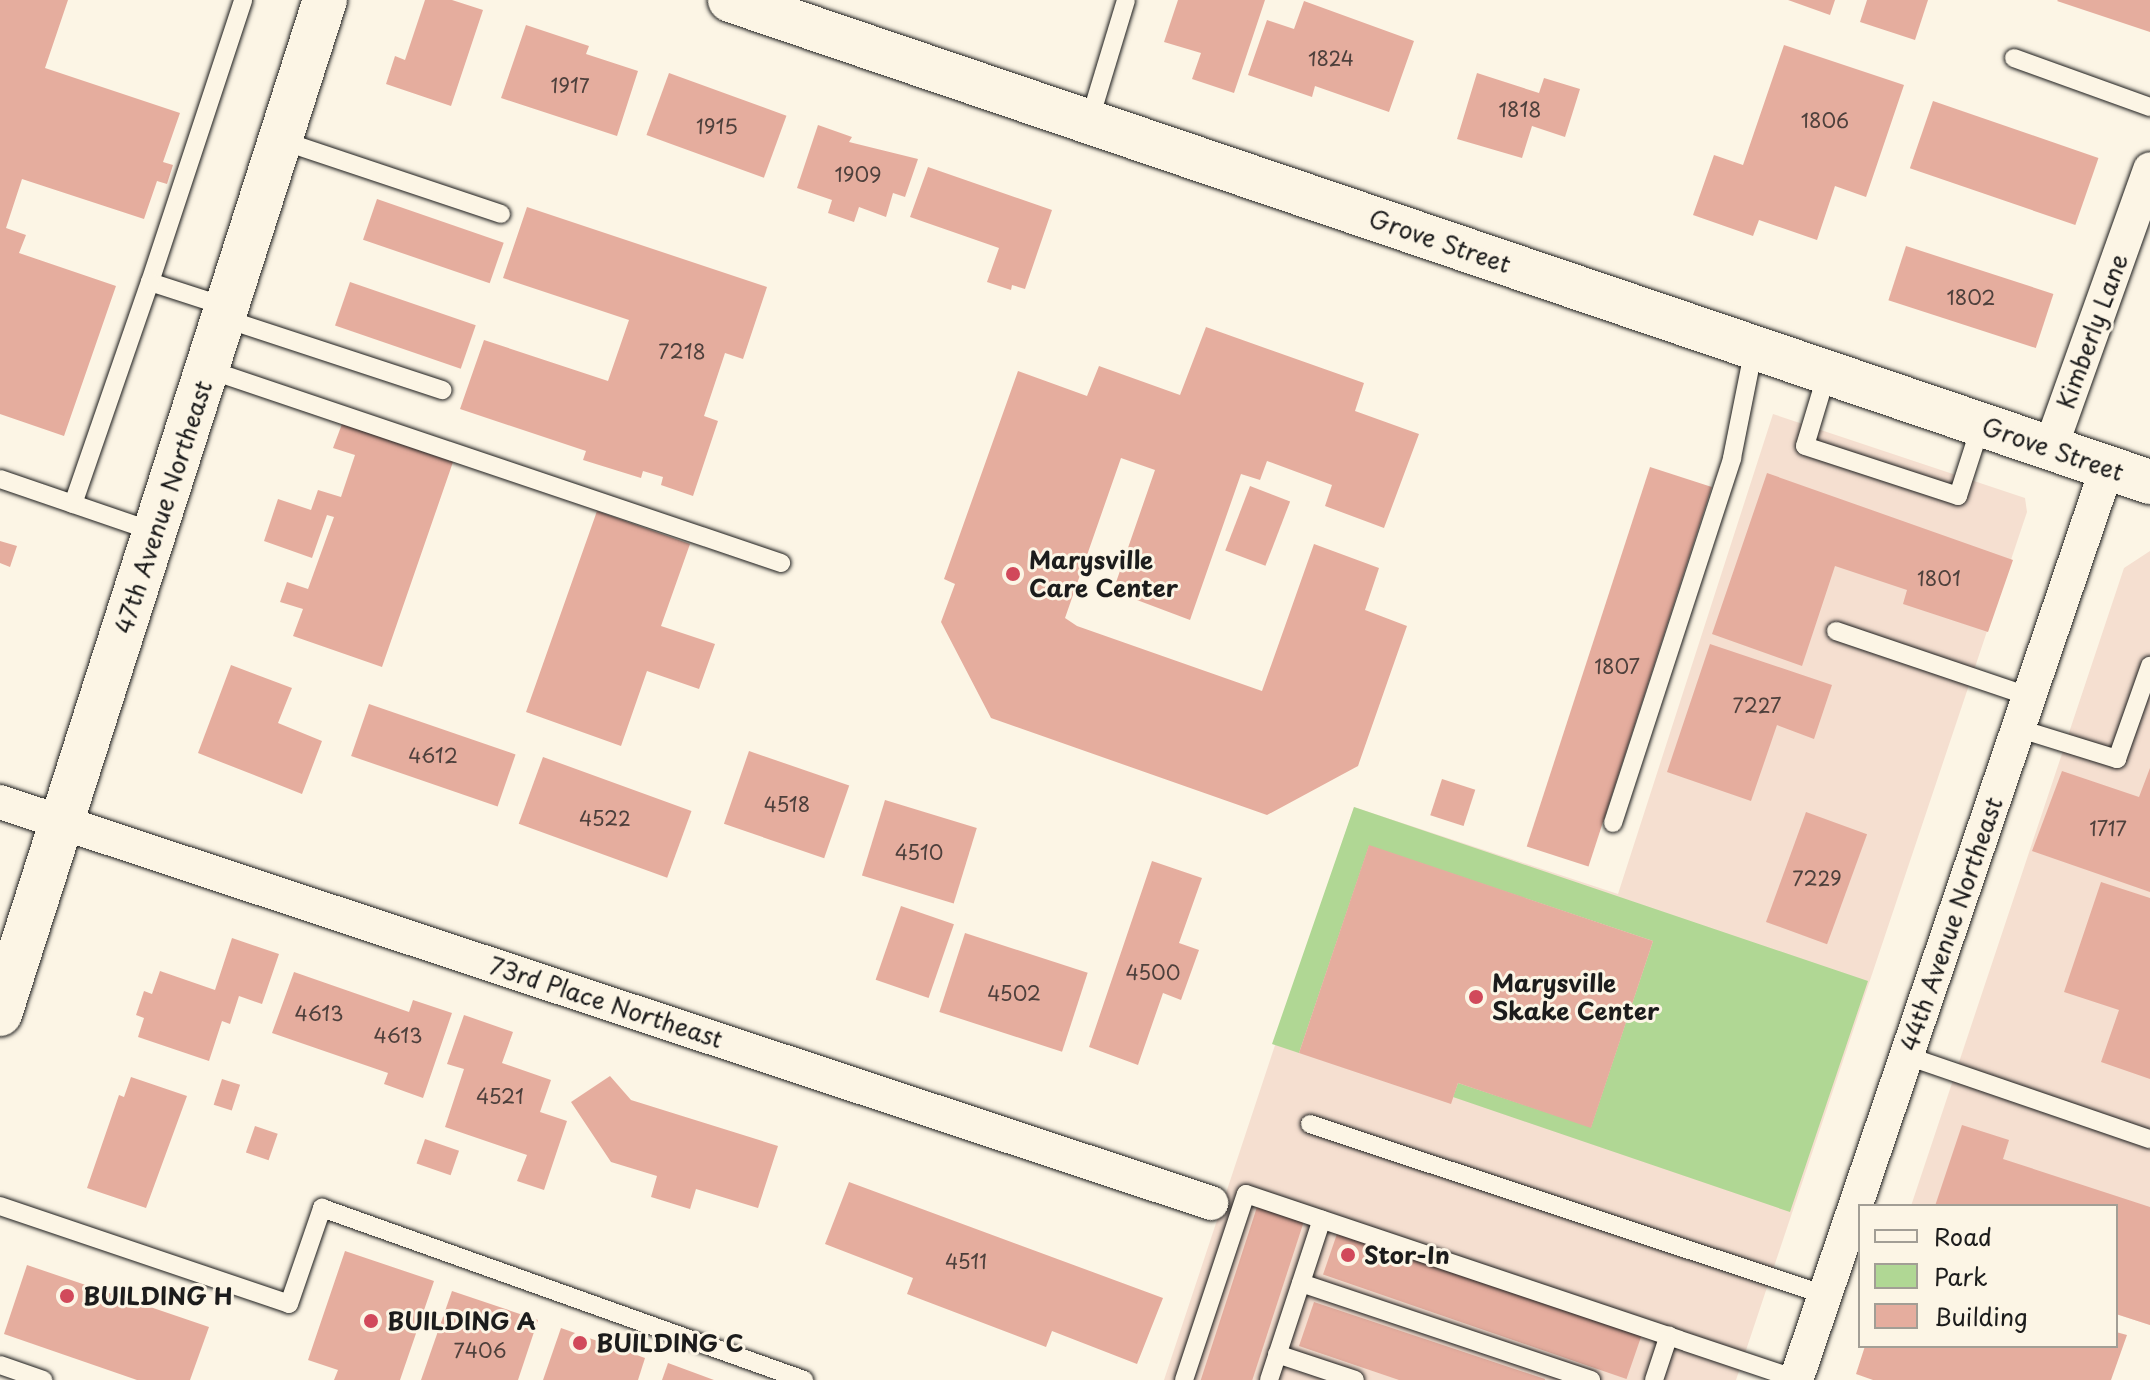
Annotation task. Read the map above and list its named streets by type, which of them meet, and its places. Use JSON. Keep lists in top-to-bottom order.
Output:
{
  "streets": {
    "street": [
      "Grove Street",
      "Kimberly Lane",
      "47th Avenue Northeast",
      "44th Avenue Northeast",
      "73rd Place Northeast"
    ]
  },
  "crossings": [
    ["Grove Street", "Kimberly Lane"],
    ["Grove Street", "44th Avenue Northeast"],
    ["47th Avenue Northeast", "73rd Place Northeast"]
  ],
  "places": [
    "Marysville Care Center",
    "Marysville Skake Center",
    "Stor-In",
    "BUILDING H",
    "BUILDING A",
    "BUILDING C"
  ],
  "house_numbers": [
    "1824",
    "1917",
    "1818",
    "1806",
    "1915",
    "1909",
    "1802",
    "7218",
    "1801",
    "1807",
    "7227",
    "4612",
    "4518",
    "4522",
    "1717",
    "4510",
    "7229",
    "4500",
    "4502",
    "4613",
    "4613",
    "4521",
    "4511",
    "7406"
  ],
  "legend": ["Road", "Park", "Building"]
}
